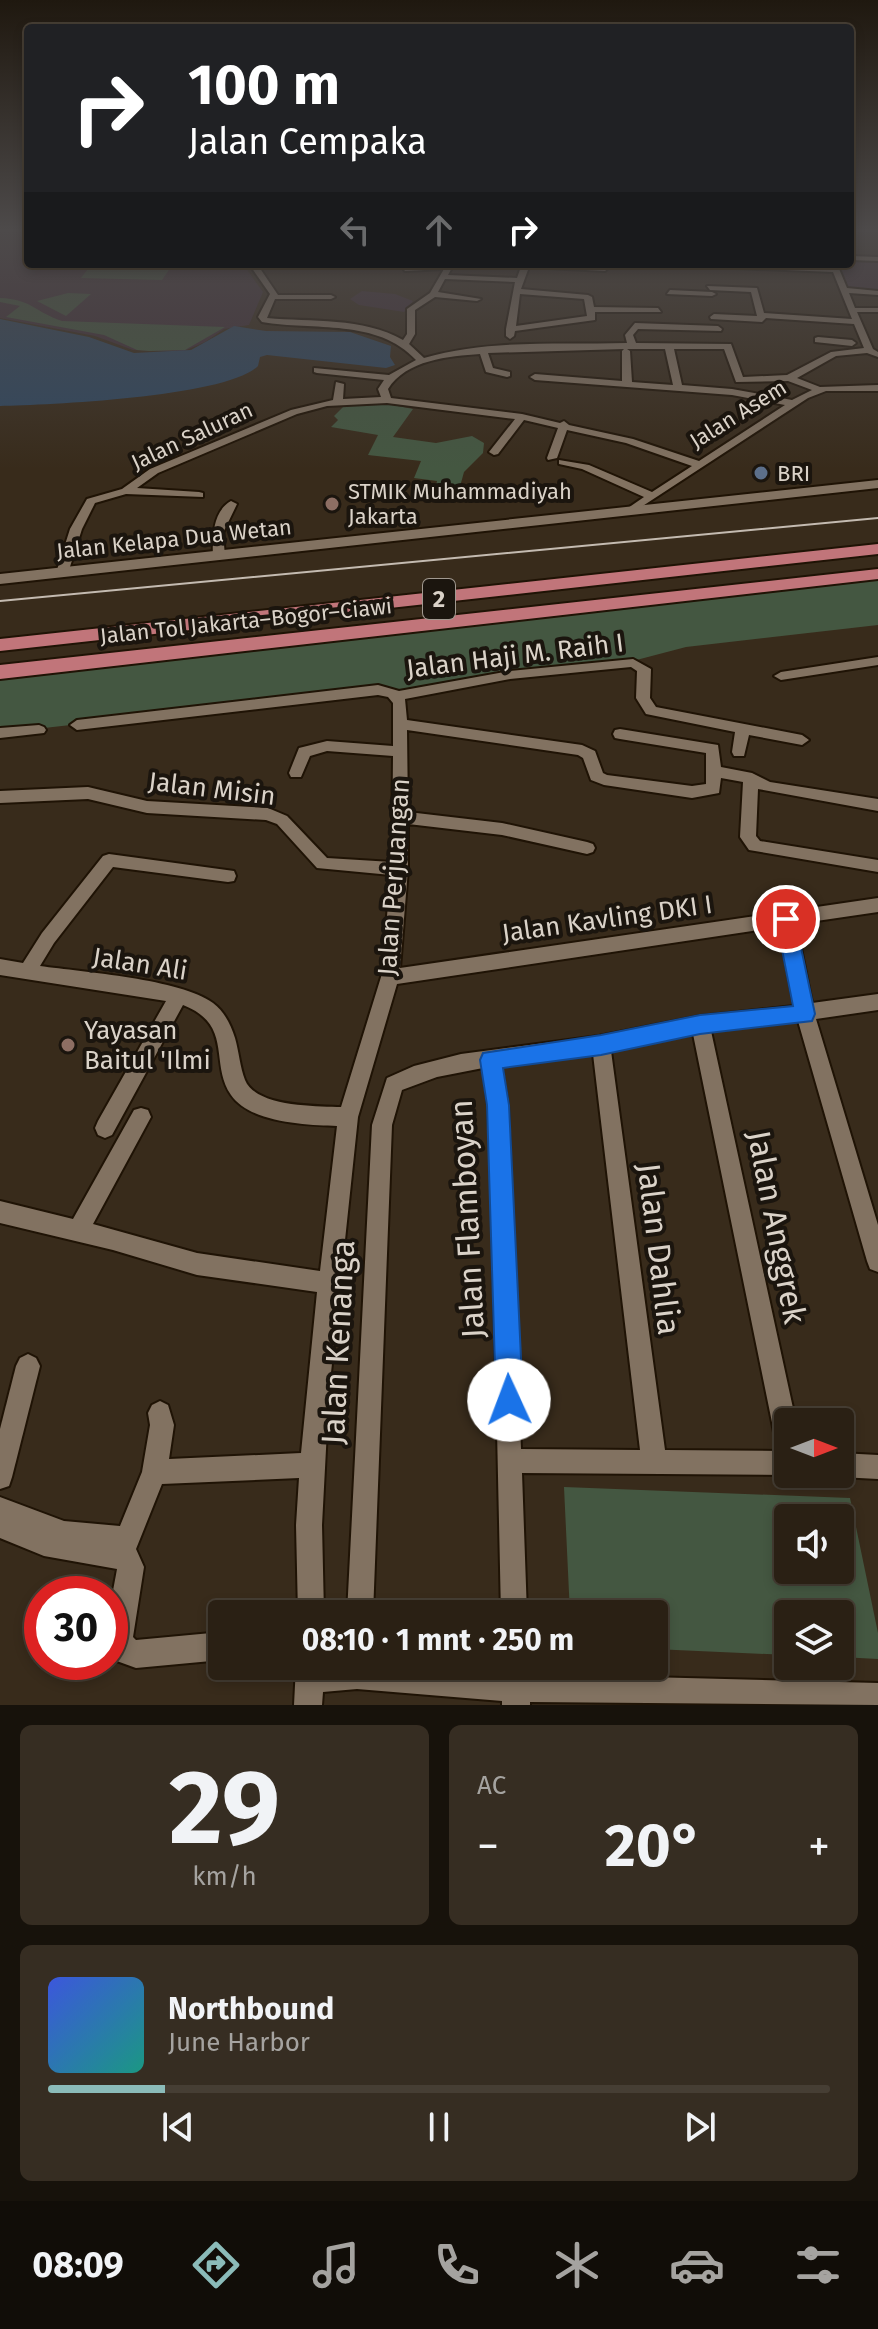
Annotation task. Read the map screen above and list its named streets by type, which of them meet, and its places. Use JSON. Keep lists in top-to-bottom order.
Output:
{
  "streets": {
    "highway": ["2", "Jalan Tol Jakarta–Bogor–Ciawi"],
    "street": [
      "Jalan Asem",
      "Jalan Saluran",
      "Jalan Kelapa Dua Wetan",
      "Jalan Haji M. Raih I",
      "Jalan Misin",
      "Jalan Perjuangan",
      "Jalan Kavling DKI I",
      "Jalan Ali",
      "Jalan Flamboyan",
      "Jalan Anggrek",
      "Jalan Dahlia",
      "Jalan Kenanga"
    ]
  },
  "crossings": [
    ["Jalan Asem", "Jalan Saluran"],
    ["Jalan Asem", "Jalan Kelapa Dua Wetan"],
    ["Jalan Saluran", "Jalan Kelapa Dua Wetan"],
    ["Jalan Haji M. Raih I", "Jalan Perjuangan"],
    ["Jalan Misin", "Jalan Perjuangan"],
    ["Jalan Perjuangan", "Jalan Kavling DKI I"],
    ["Jalan Perjuangan", "Jalan Ali"],
    ["Jalan Flamboyan", "Jalan Kenanga"]
  ],
  "places": ["BRI", "STMIK Muhammadiyah Jakarta", "Yayasan Baitul 'Ilmi"],
  "north": "right",
  "page": {
    "turn": ["100 m", "Jalan Cempaka"],
    "limit": "30",
    "trip": "08:10 · 1 mnt · 250 m",
    "tile": [
      ["29", "km/h"],
      "AC"
    ],
    "heat": ["−", "20°", "+"],
    "song": ["Northbound", "June Harbor"],
    "tabs": "08:09"
  }
}
